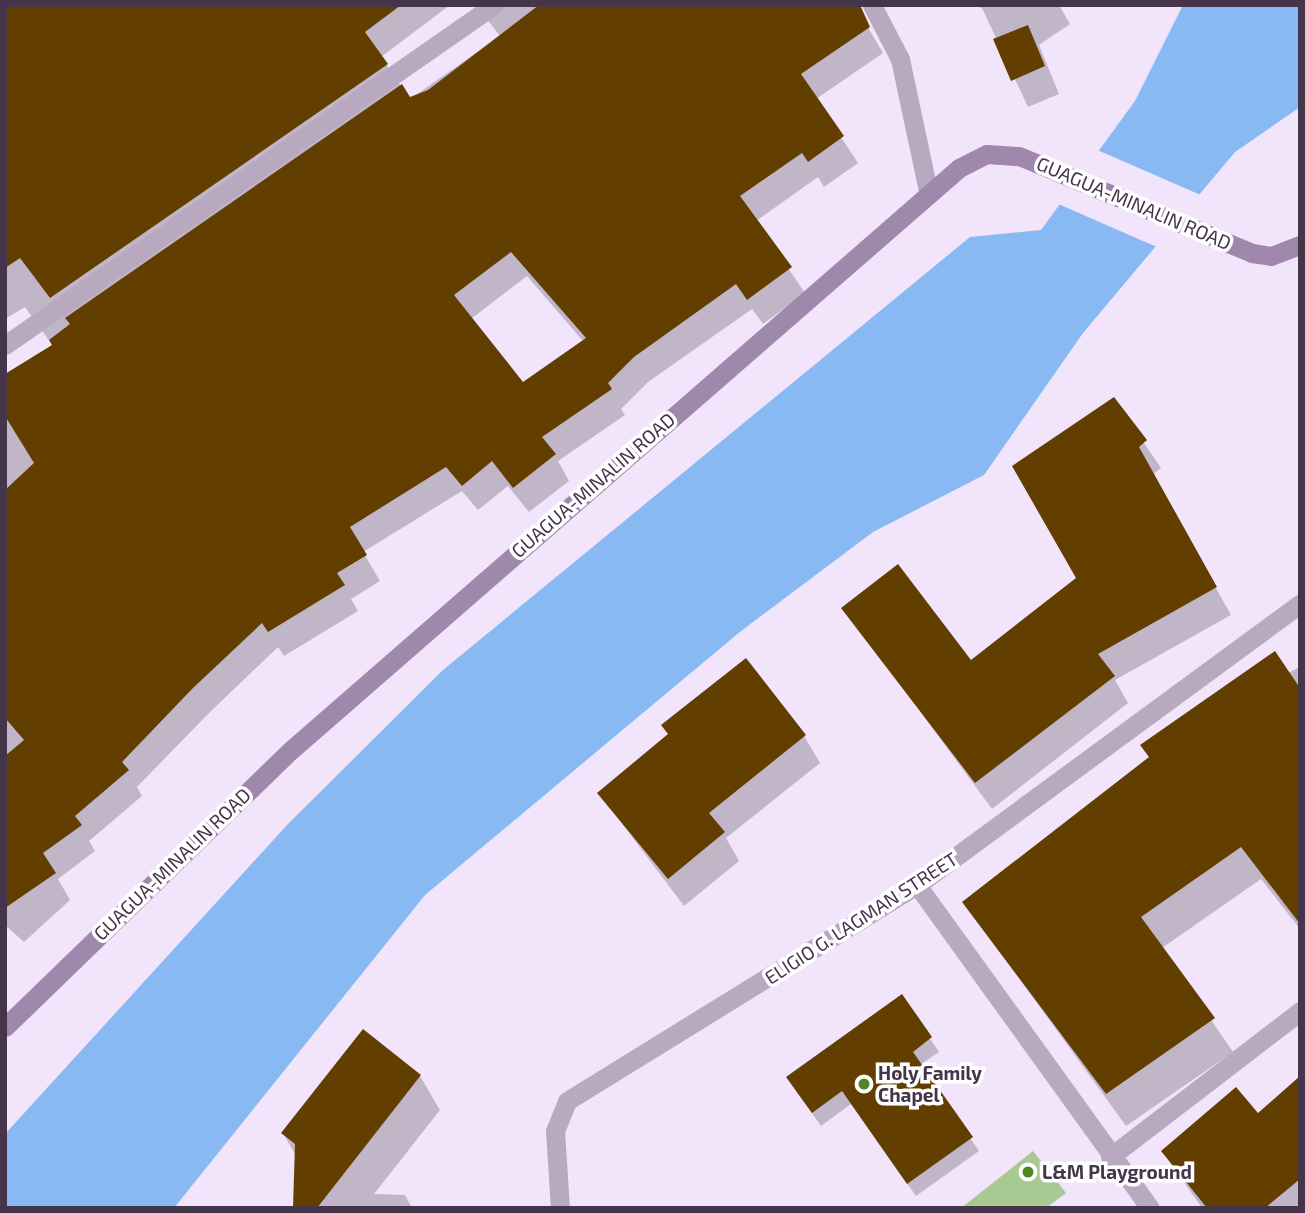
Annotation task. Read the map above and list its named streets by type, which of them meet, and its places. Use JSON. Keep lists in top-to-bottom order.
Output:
{
  "streets": {
    "main road": ["GUAGUA-MINALIN ROAD"],
    "street": ["ELIGIO G. LAGMAN STREET"]
  },
  "places": ["Holy Family Chapel", "L&M Playground"]
}
